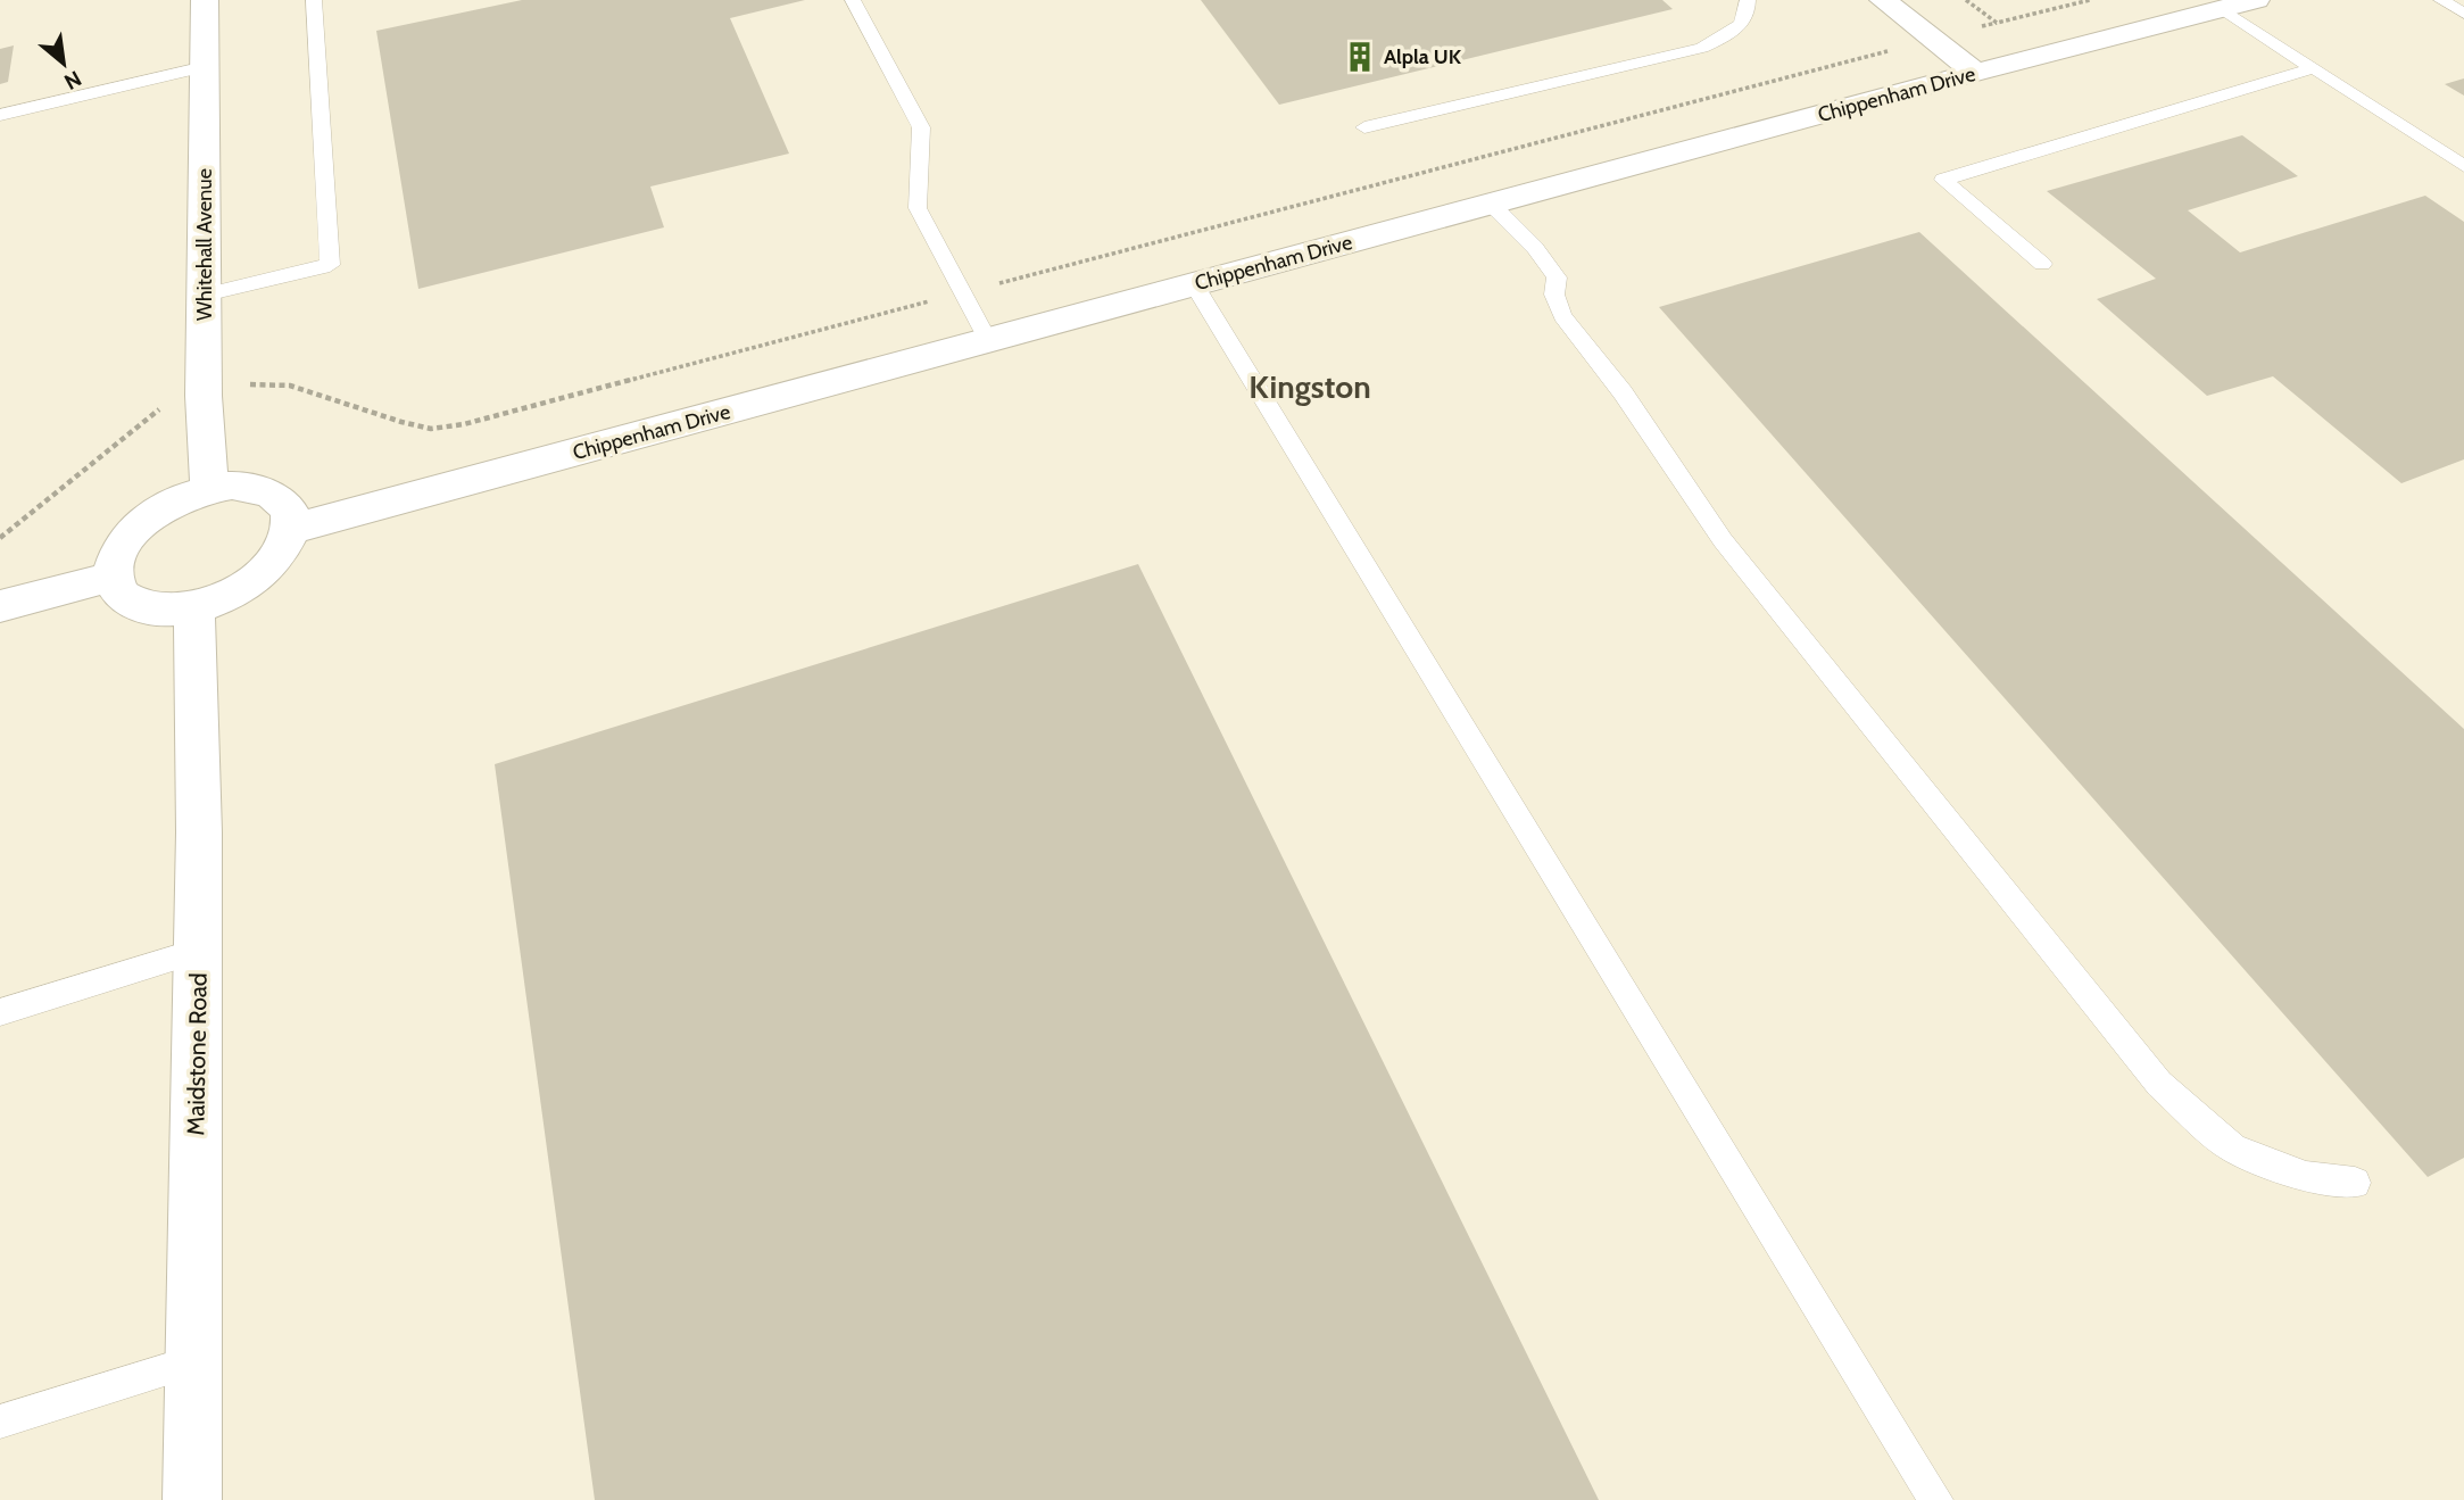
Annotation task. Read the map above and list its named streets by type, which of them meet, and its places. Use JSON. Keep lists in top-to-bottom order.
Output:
{
  "streets": {
    "street": ["Chippenham Drive", "Whitehall Avenue", "Maidstone Road"]
  },
  "crossings": [
    ["Chippenham Drive", "Whitehall Avenue"],
    ["Chippenham Drive", "Maidstone Road"],
    ["Whitehall Avenue", "Maidstone Road"]
  ],
  "districts": ["Kingston"],
  "places": {
    "building": ["Alpla UK"]
  },
  "north": "bottom right"
}
